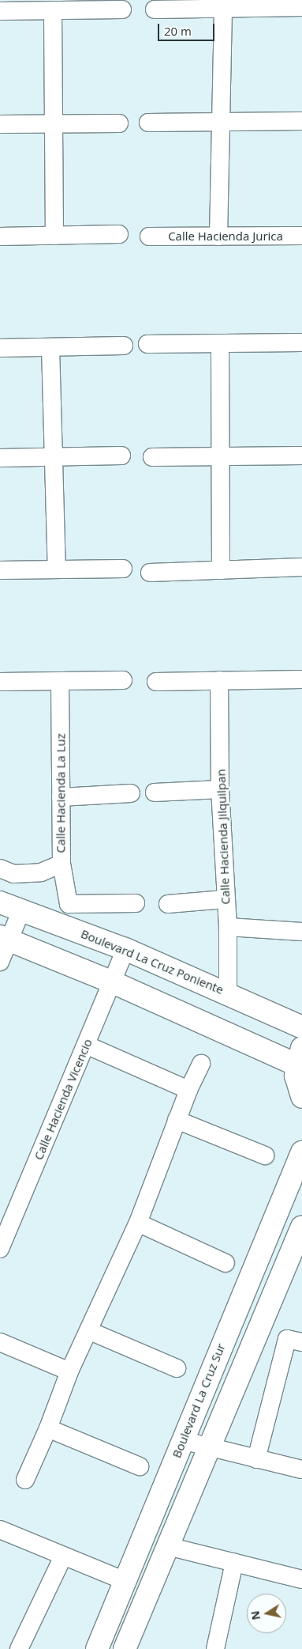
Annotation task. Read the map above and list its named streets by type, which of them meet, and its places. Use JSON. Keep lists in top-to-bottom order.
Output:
{
  "streets": {
    "street": [
      "Calle Hacienda Jurica",
      "Calle Hacienda La Luz",
      "Calle Hacienda Jilquilpan",
      "Boulevard La Cruz Poniente",
      "Calle Hacienda Vicencio",
      "Boulevard La Cruz Sur"
    ]
  },
  "crossings": [
    ["Calle Hacienda Jilquilpan", "Boulevard La Cruz Poniente"],
    ["Boulevard La Cruz Poniente", "Calle Hacienda Vicencio"]
  ],
  "scale_bar": "20 m",
  "north": "left"
}
